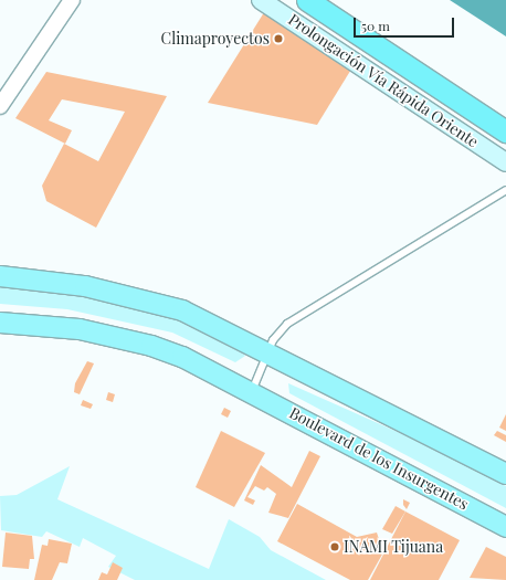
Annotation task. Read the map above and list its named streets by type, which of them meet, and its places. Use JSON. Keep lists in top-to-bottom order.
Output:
{
  "streets": {
    "main road": ["Prolongación Vía Rápida Oriente", "Boulevard de los Insurgentes"]
  },
  "places": ["Climaproyectos", "INAMI Tijuana"],
  "scale_bar": "50 m"
}
